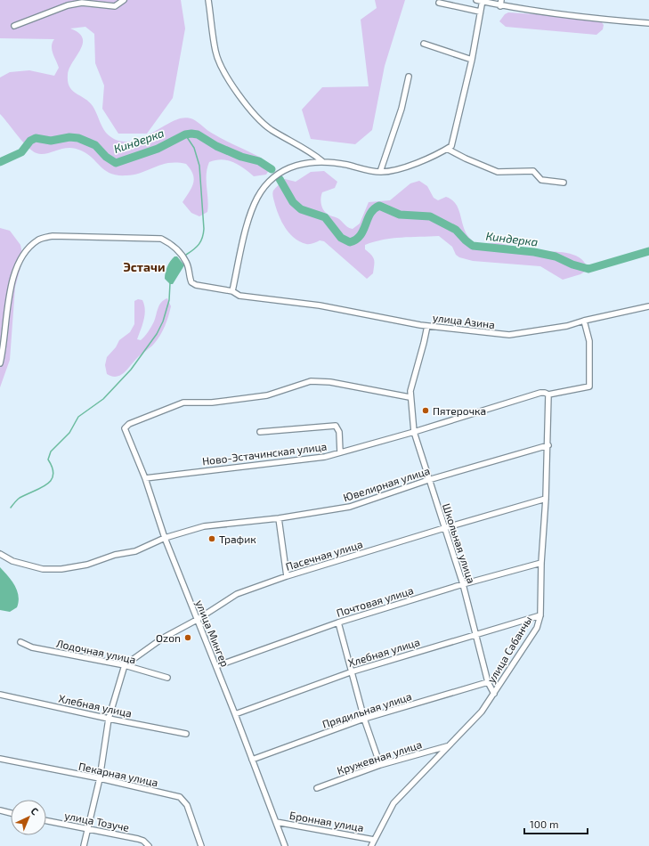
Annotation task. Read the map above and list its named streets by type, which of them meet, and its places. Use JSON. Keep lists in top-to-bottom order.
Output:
{
  "streets": {
    "street": [
      "улица Азина",
      "Ново-Эстачинская улица",
      "Ювелирная улица",
      "Школьная улица",
      "Пасечная улица",
      "Почтовая улица",
      "улица Мингер",
      "улица Сабанчы",
      "Лодочная улица",
      "Хлебная улица",
      "Прядильная улица",
      "Кружевная улица",
      "Пекарная улица",
      "улица Тозуче",
      "Бронная улица"
    ]
  },
  "crossings": [
    ["улица Азина", "Школьная улица"],
    ["Ново-Эстачинская улица", "Школьная улица"],
    ["Ново-Эстачинская улица", "улица Мингер"],
    ["Ново-Эстачинская улица", "улица Сабанчы"],
    ["Ювелирная улица", "Школьная улица"],
    ["Ювелирная улица", "улица Мингер"],
    ["Ювелирная улица", "улица Сабанчы"],
    ["Школьная улица", "Пасечная улица"],
    ["Школьная улица", "Почтовая улица"],
    ["Школьная улица", "улица Мингер"],
    ["Школьная улица", "улица Сабанчы"],
    ["Школьная улица", "Хлебная улица"],
    ["Школьная улица", "Прядильная улица"],
    ["Пасечная улица", "улица Мингер"],
    ["Пасечная улица", "улица Сабанчы"],
    ["Пасечная улица", "Лодочная улица"],
    ["Почтовая улица", "улица Мингер"],
    ["Почтовая улица", "улица Сабанчы"],
    ["улица Мингер", "Хлебная улица"],
    ["улица Мингер", "Прядильная улица"],
    ["улица Мингер", "Бронная улица"],
    ["улица Сабанчы", "Хлебная улица"],
    ["улица Сабанчы", "Кружевная улица"],
    ["улица Сабанчы", "Бронная улица"]
  ],
  "districts": ["Эстачи"],
  "water": ["Киндерка"],
  "places": ["Пятерочка", "Трафик", "Ozon"],
  "scale_bar": "100 m",
  "north": "top right"
}
